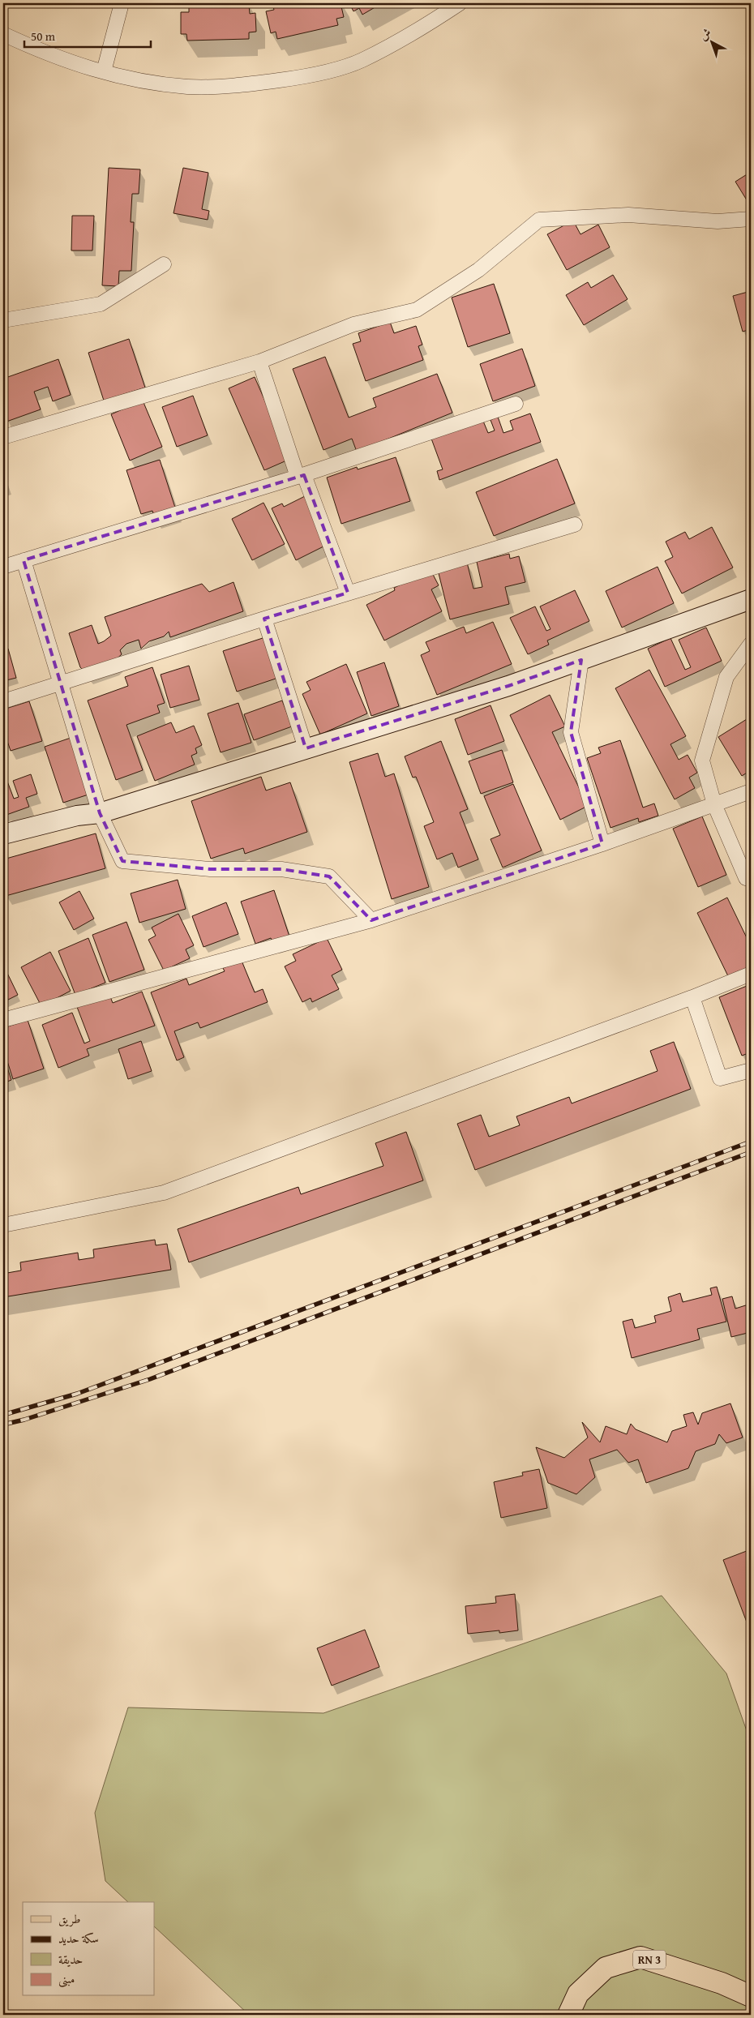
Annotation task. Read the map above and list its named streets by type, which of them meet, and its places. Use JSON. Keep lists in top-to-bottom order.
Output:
{
  "streets": {
    "main road": ["RN 3"]
  },
  "legend": [
    "طريق",
    "سكة حديد",
    "حديقة",
    "مبنى"
  ],
  "scale_bar": "50 m",
  "north": "top left"
}
